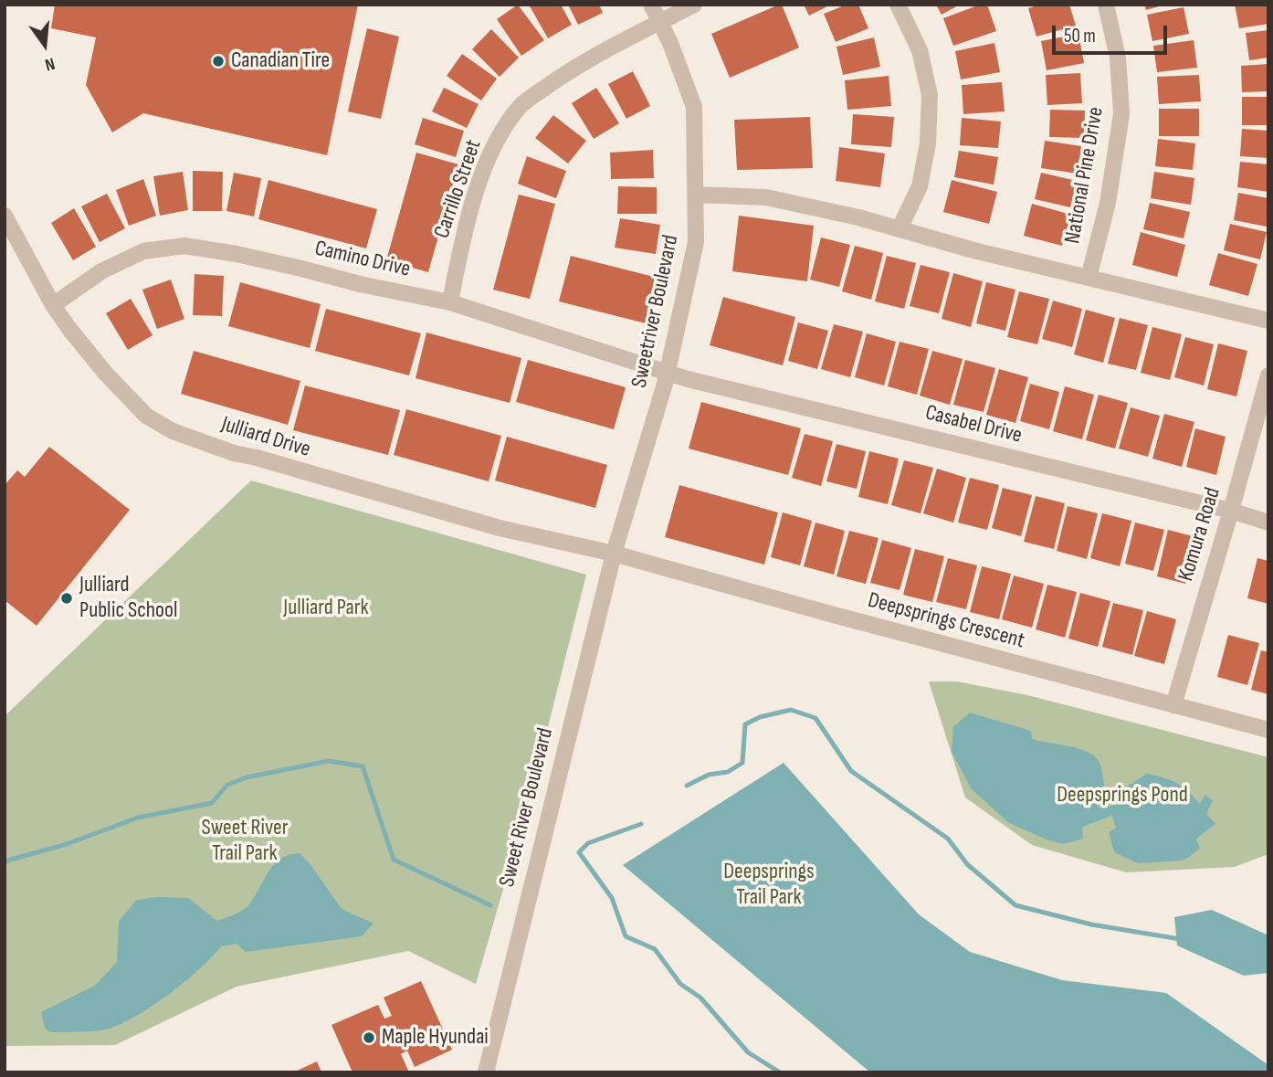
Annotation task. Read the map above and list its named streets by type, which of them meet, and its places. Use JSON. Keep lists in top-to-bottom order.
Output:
{
  "streets": {
    "street": [
      "National Pine Drive",
      "Carrillo Street",
      "Camino Drive",
      "Sweetriver Boulevard",
      "Casabel Drive",
      "Julliard Drive",
      "Komura Road",
      "Deepsprings Crescent",
      "Sweet River Boulevard"
    ]
  },
  "crossings": [
    ["Carrillo Street", "Camino Drive"],
    ["Carrillo Street", "Sweetriver Boulevard"],
    ["Camino Drive", "Sweetriver Boulevard"],
    ["Camino Drive", "Casabel Drive"],
    ["Camino Drive", "Julliard Drive"],
    ["Sweetriver Boulevard", "Casabel Drive"],
    ["Sweetriver Boulevard", "Julliard Drive"],
    ["Sweetriver Boulevard", "Deepsprings Crescent"],
    ["Sweetriver Boulevard", "Sweet River Boulevard"],
    ["Casabel Drive", "Komura Road"],
    ["Julliard Drive", "Deepsprings Crescent"],
    ["Julliard Drive", "Sweet River Boulevard"],
    ["Komura Road", "Deepsprings Crescent"],
    ["Deepsprings Crescent", "Sweet River Boulevard"]
  ],
  "parks": [
    "Julliard Park",
    "Deepsprings Pond",
    "Sweet River Trail Park",
    "Deepsprings Trail Park"
  ],
  "places": ["Canadian Tire", "Julliard Public School", "Maple Hyundai"],
  "scale_bar": "50 m",
  "north": "bottom"
}
